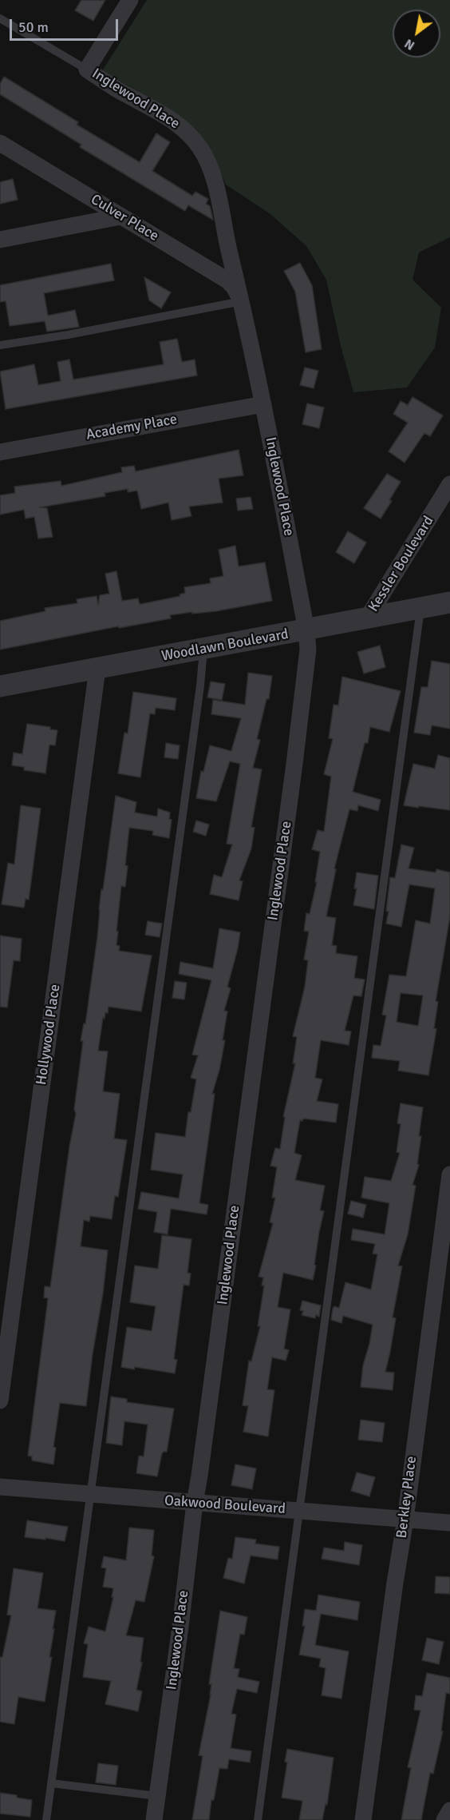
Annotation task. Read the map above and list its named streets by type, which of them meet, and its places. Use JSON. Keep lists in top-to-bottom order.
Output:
{
  "streets": {
    "street": [
      "Inglewood Place",
      "Culver Place",
      "Academy Place",
      "Kessler Boulevard",
      "Woodlawn Boulevard",
      "Hollywood Place",
      "Berkley Place",
      "Oakwood Boulevard"
    ]
  },
  "crossings": [
    ["Inglewood Place", "Culver Place"],
    ["Inglewood Place", "Academy Place"],
    ["Inglewood Place", "Woodlawn Boulevard"],
    ["Inglewood Place", "Oakwood Boulevard"],
    ["Kessler Boulevard", "Woodlawn Boulevard"],
    ["Woodlawn Boulevard", "Hollywood Place"],
    ["Berkley Place", "Oakwood Boulevard"]
  ],
  "scale_bar": "50 m",
  "north": "bottom left"
}
